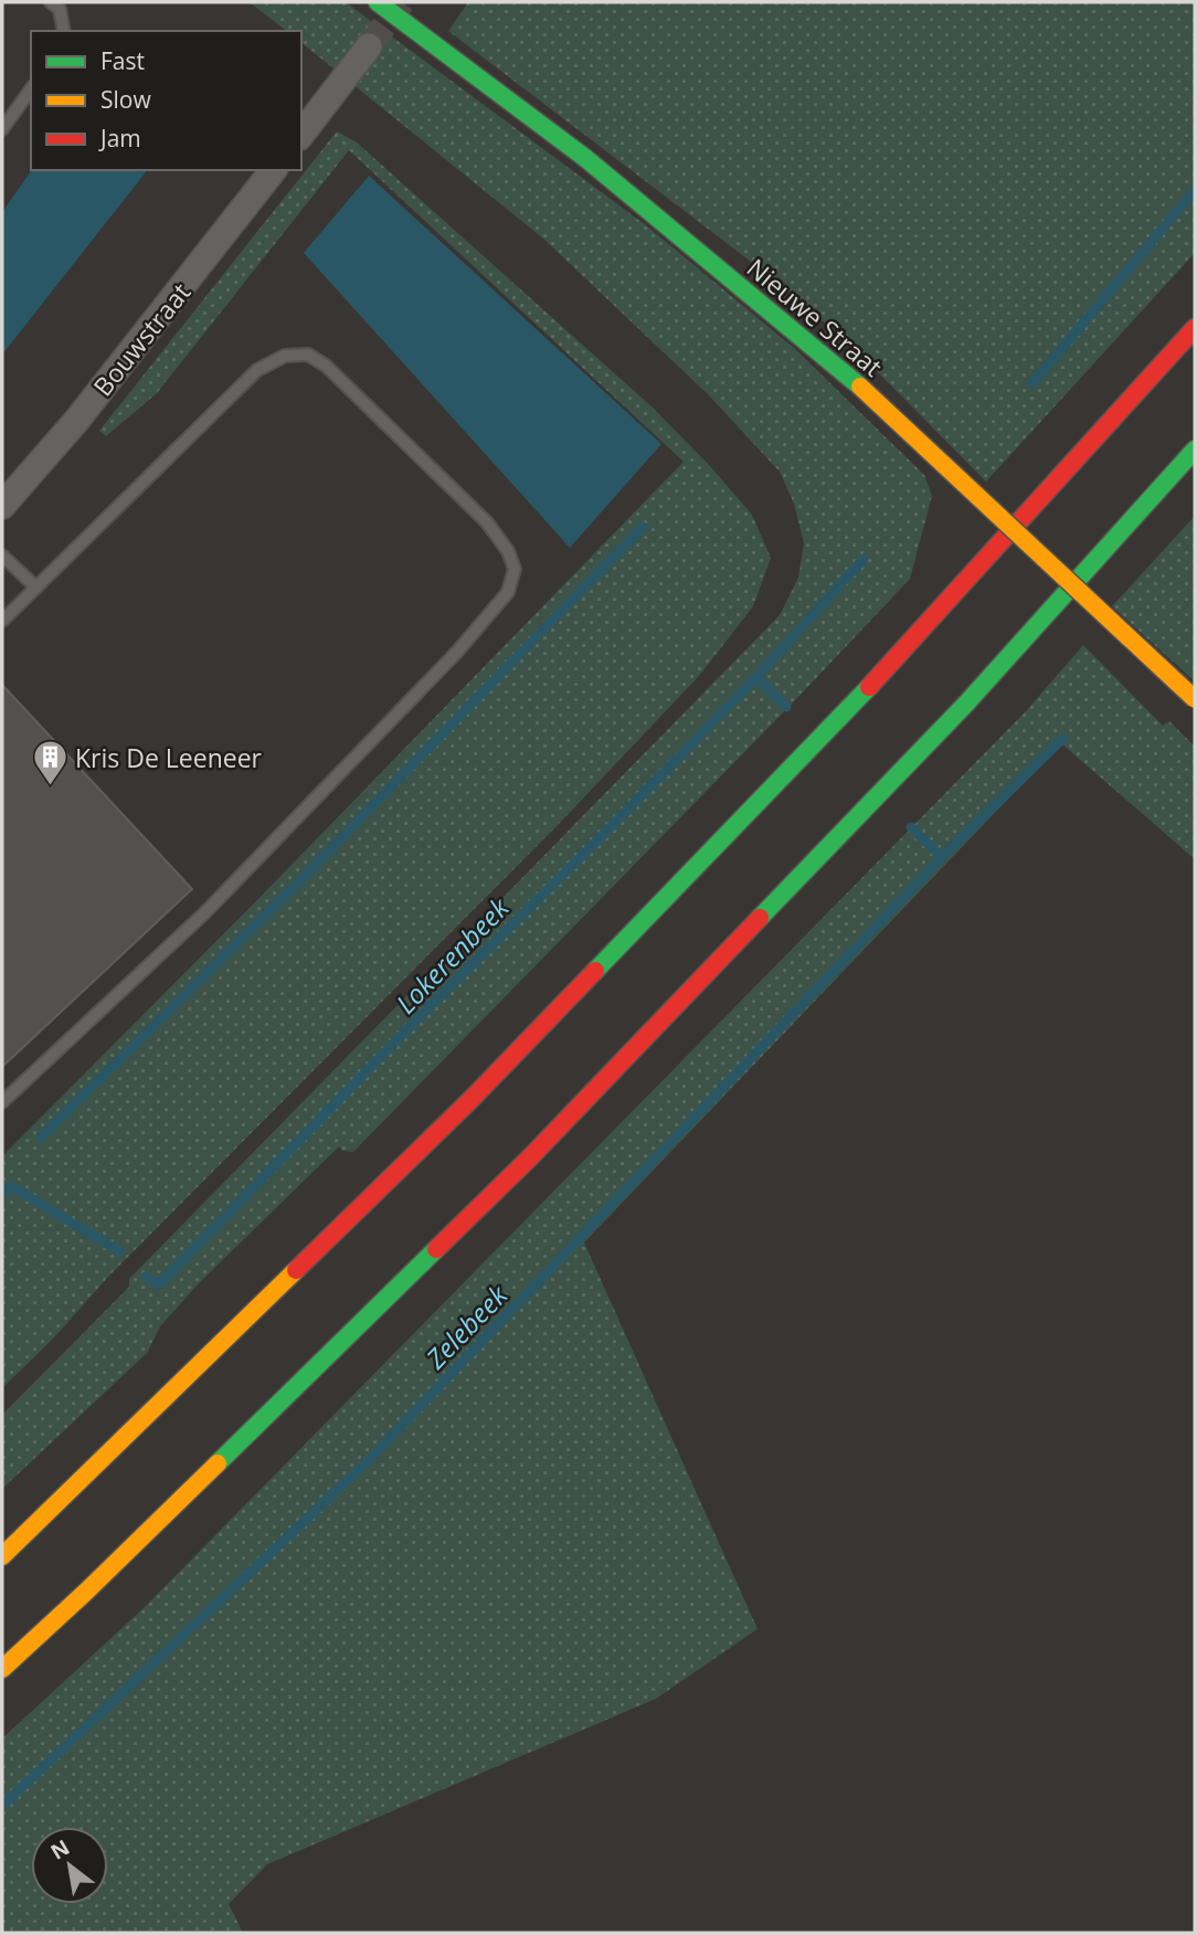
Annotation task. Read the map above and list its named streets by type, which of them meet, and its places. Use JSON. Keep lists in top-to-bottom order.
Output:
{
  "streets": {
    "main road": ["Nieuwe Straat"],
    "street": ["Bouwstraat"]
  },
  "water": ["Lokerenbeek", "Zelebeek"],
  "places": {
    "building": ["Kris De Leeneer"]
  },
  "legend": ["Fast", "Slow", "Jam"],
  "north": "top left"
}
